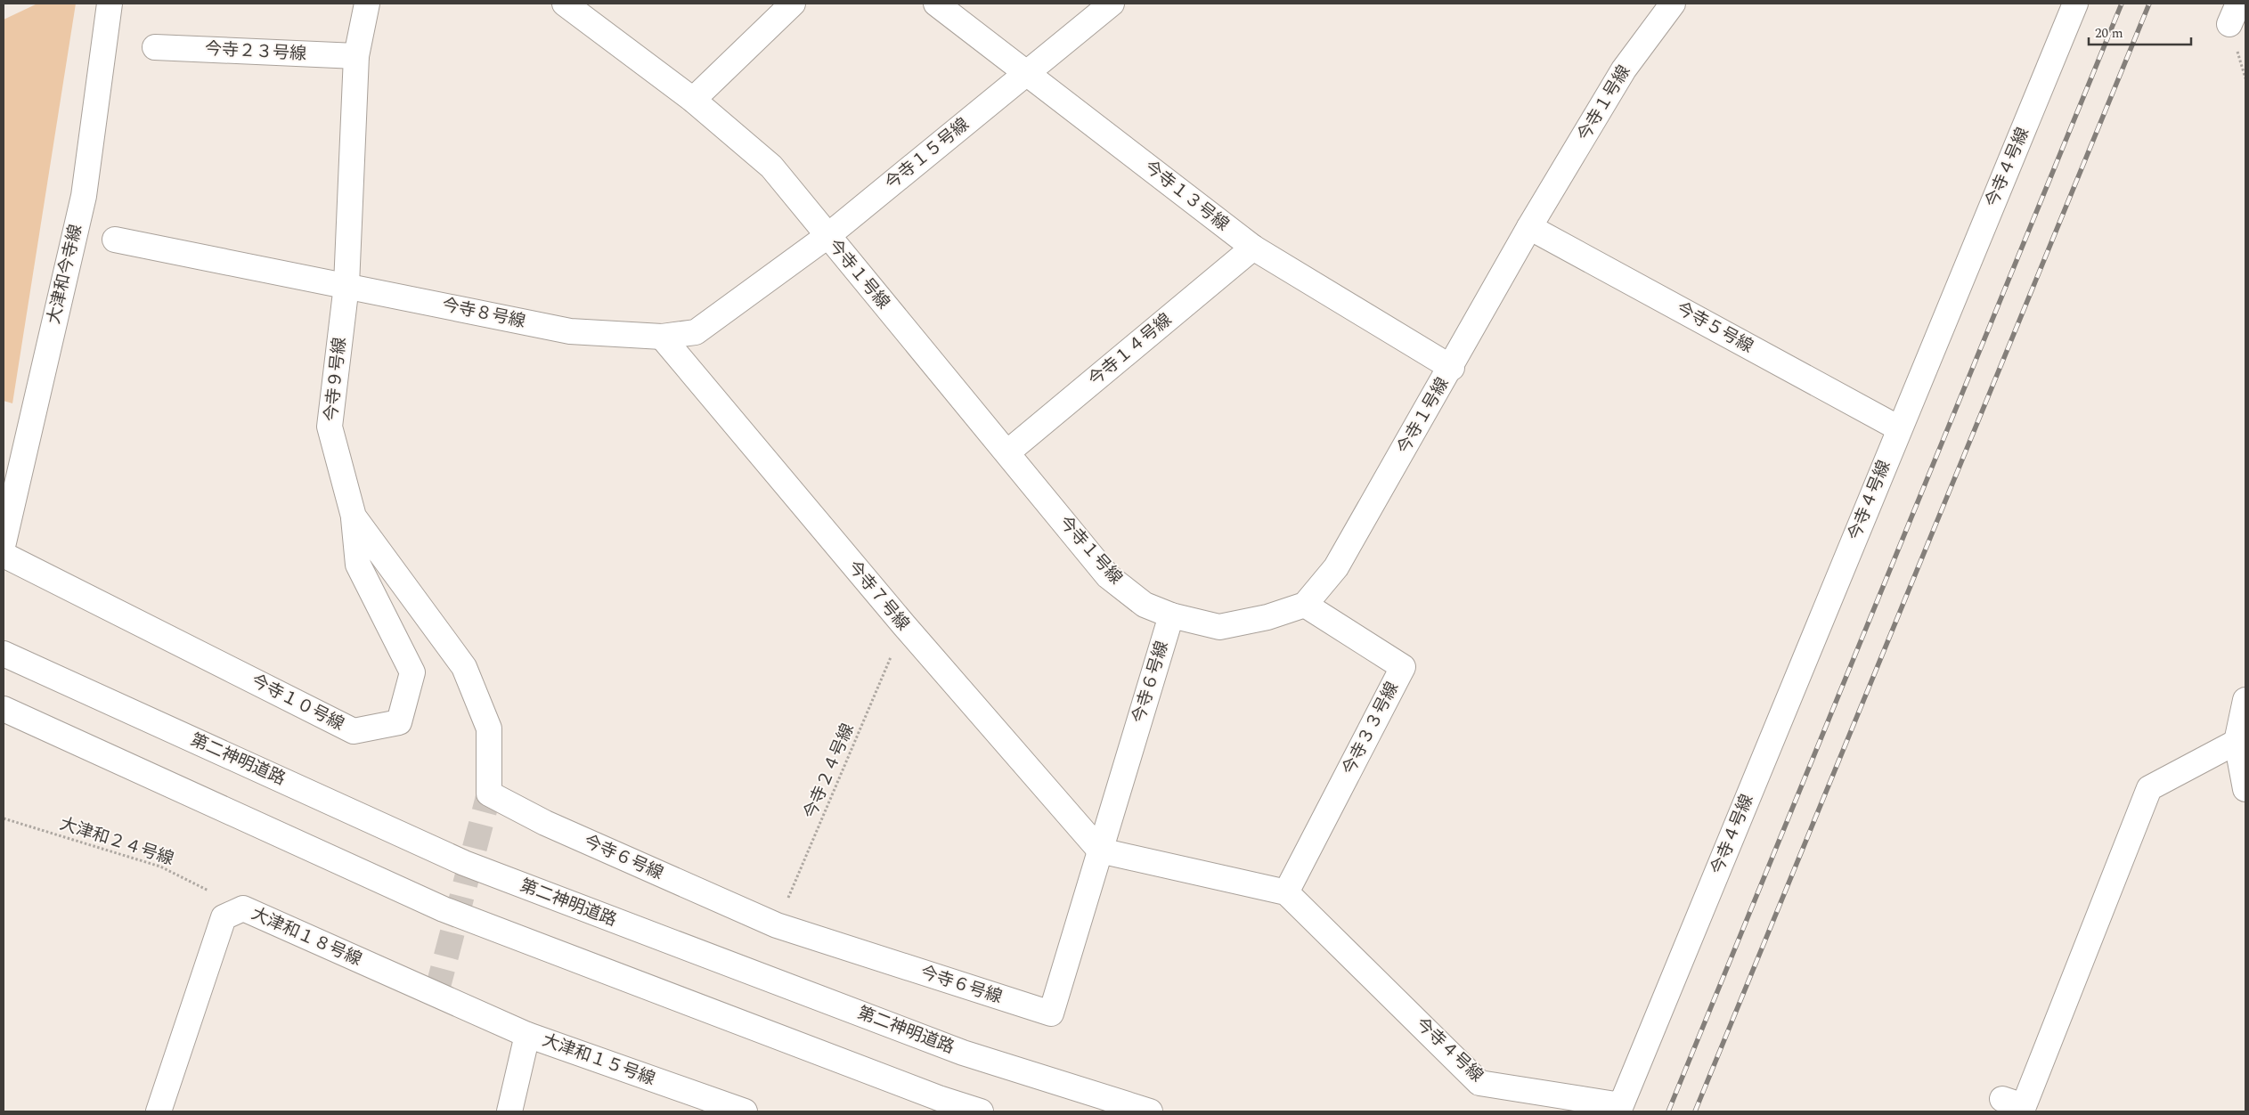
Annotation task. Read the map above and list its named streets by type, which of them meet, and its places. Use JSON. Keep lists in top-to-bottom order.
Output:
{
  "streets": {
    "main road": [
      "今寺２３号線",
      "今寺１号線",
      "今寺１５号線",
      "今寺４号線",
      "今寺１３号線",
      "大津和今寺線",
      "今寺８号線",
      "今寺５号線",
      "今寺１４号線",
      "今寺９号線",
      "今寺７号線",
      "今寺６号線",
      "今寺１０号線",
      "今寺３３号線",
      "第二神明道路",
      "大津和１８号線",
      "大津和１５号線"
    ],
    "path": ["今寺２４号線", "大津和２４号線"]
  },
  "crossings": [
    ["今寺２３号線", "今寺９号線"],
    ["今寺１号線", "今寺１５号線"],
    ["今寺１号線", "今寺１３号線"],
    ["今寺１号線", "今寺８号線"],
    ["今寺１号線", "今寺５号線"],
    ["今寺１号線", "今寺１４号線"],
    ["今寺１号線", "今寺６号線"],
    ["今寺１号線", "今寺３３号線"],
    ["今寺１５号線", "今寺１３号線"],
    ["今寺１５号線", "今寺８号線"],
    ["今寺４号線", "今寺５号線"],
    ["今寺４号線", "今寺３３号線"],
    ["今寺１３号線", "今寺１４号線"],
    ["今寺８号線", "今寺９号線"],
    ["今寺８号線", "今寺７号線"],
    ["今寺９号線", "今寺６号線"],
    ["今寺９号線", "今寺１０号線"],
    ["今寺７号線", "今寺６号線"],
    ["今寺７号線", "今寺２４号線"],
    ["今寺６号線", "今寺２４号線"],
    ["大津和２４号線", "大津和１８号線"],
    ["大津和１８号線", "大津和１５号線"]
  ],
  "scale_bar": "20 m"
}
